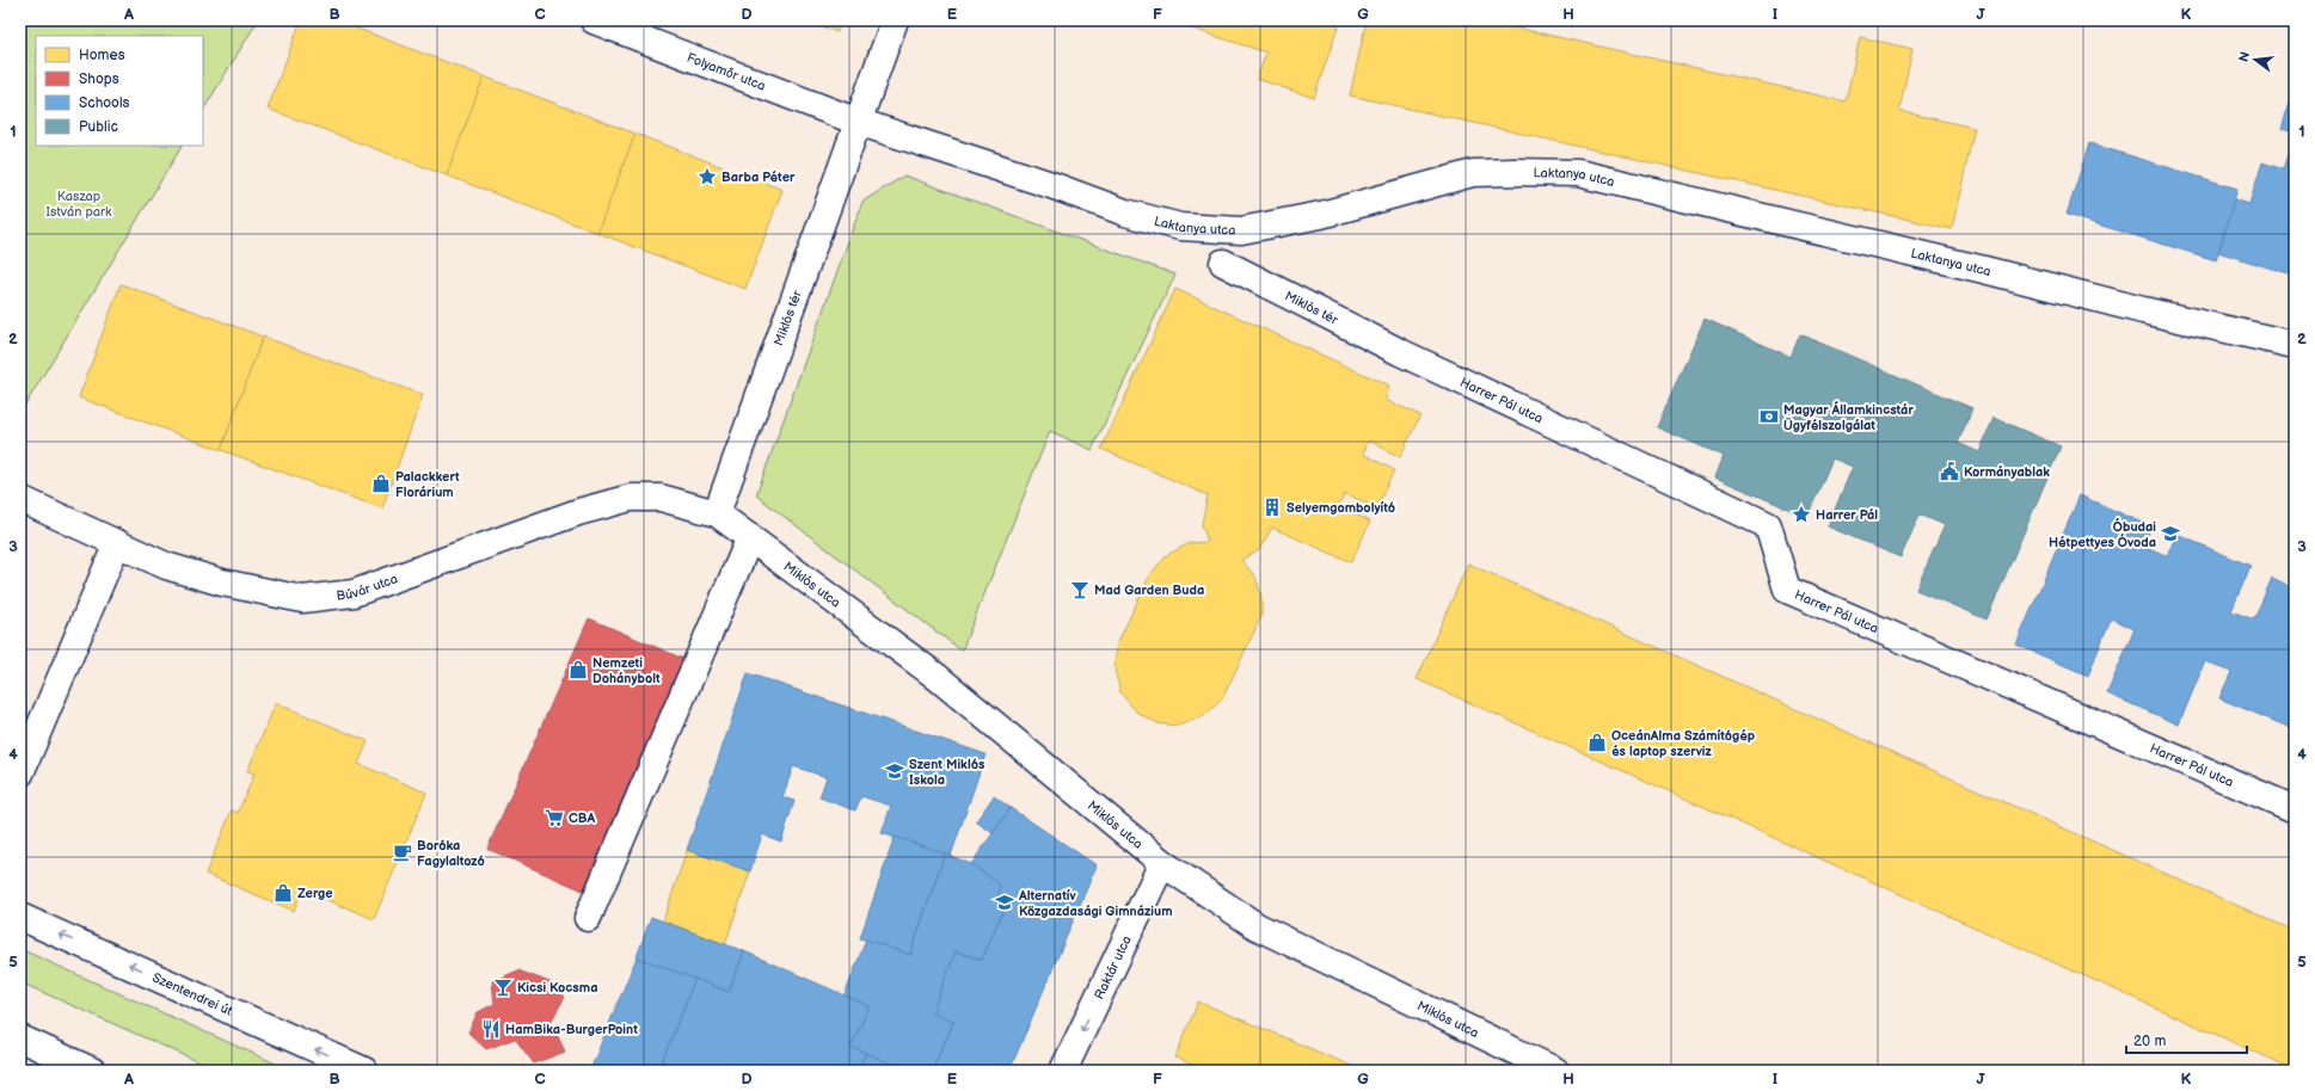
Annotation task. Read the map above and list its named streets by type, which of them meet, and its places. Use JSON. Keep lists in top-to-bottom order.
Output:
{
  "streets": {
    "street": [
      "Folyamőr utca",
      "Laktanya utca",
      "Miklós tér",
      "Harrer Pál utca",
      "Miklós utca",
      "Búvár utca",
      "Raktár utca",
      "Szentendrei út"
    ]
  },
  "crossings": [
    ["Folyamőr utca", "Laktanya utca"],
    ["Folyamőr utca", "Miklós tér"],
    ["Laktanya utca", "Miklós tér"],
    ["Miklós tér", "Harrer Pál utca"],
    ["Miklós tér", "Miklós utca"],
    ["Miklós tér", "Búvár utca"],
    ["Miklós utca", "Búvár utca"],
    ["Miklós utca", "Raktár utca"]
  ],
  "one_way": ["Raktár utca", "Szentendrei út"],
  "parks": ["Kaszap István park"],
  "places": {
    "place": ["Barba Péter", "Harrer Pál"],
    "bank": ["Magyar Államkincstár Ügyfélszolgálat"],
    "public building": ["Kormányablak"],
    "shop": [
      "Palackkert Florárium",
      "Nemzeti Dohánybolt",
      "OceánAlma Számítógép és laptop szerviz",
      "Zerge"
    ],
    "building": ["Selyemgombolyító"],
    "school or university": ["Óbudai Hétpettyes Óvoda", "Szent Miklós Iskola", "Alternatív Közgazdasági Gimnázium"],
    "bar": ["Mad Garden Buda", "Kicsi Kocsma"],
    "supermarket": ["CBA"],
    "cafe": ["Boróka Fagylaltozó"],
    "restaurant": ["HamBika-BurgerPoint"]
  },
  "legend": [
    "Homes",
    "Shops",
    "Schools",
    "Public"
  ],
  "scale_bar": "20 m",
  "north": "left",
  "grid": {
    "columns": [
      "A",
      "B",
      "C",
      "D",
      "E",
      "F",
      "G",
      "H",
      "I",
      "J",
      "K"
    ],
    "rows": [
      "1",
      "2",
      "3",
      "4",
      "5"
    ]
  }
}
